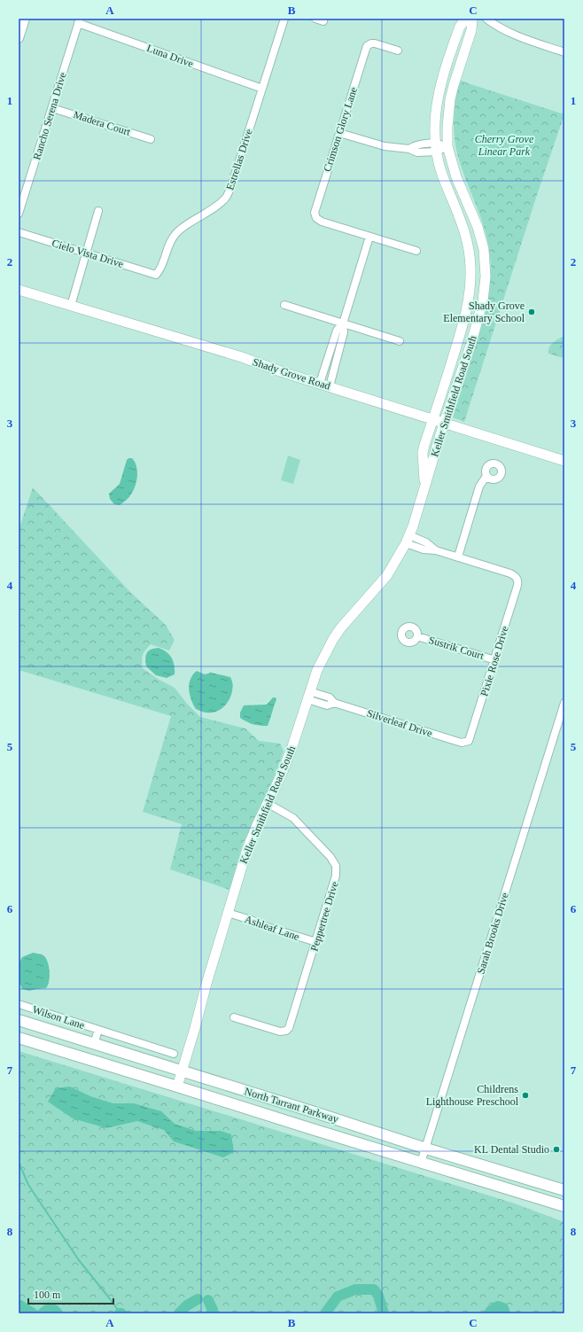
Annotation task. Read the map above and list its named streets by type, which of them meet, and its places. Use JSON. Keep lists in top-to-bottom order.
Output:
{
  "streets": {
    "main road": ["Shady Grove Road", "Keller Smithfield Road South", "North Tarrant Parkway"],
    "street": [
      "Luna Drive",
      "Rancho Serena Drive",
      "Madera Court",
      "Crimson Glory Lane",
      "Estrellas Drive",
      "Cielo Vista Drive",
      "Sustrik Court",
      "Pixie Rose Drive",
      "Silverleaf Drive",
      "Peppertree Drive",
      "Ashleaf Lane",
      "Sarah Brooks Drive",
      "Wilson Lane"
    ]
  },
  "crossings": [
    ["Luna Drive", "Rancho Serena Drive"],
    ["Luna Drive", "Estrellas Drive"],
    ["Rancho Serena Drive", "Madera Court"],
    ["Estrellas Drive", "Cielo Vista Drive"],
    ["Shady Grove Road", "Keller Smithfield Road South"],
    ["Keller Smithfield Road South", "Silverleaf Drive"],
    ["Keller Smithfield Road South", "Peppertree Drive"],
    ["Keller Smithfield Road South", "Ashleaf Lane"],
    ["Keller Smithfield Road South", "North Tarrant Parkway"],
    ["Sustrik Court", "Pixie Rose Drive"],
    ["Pixie Rose Drive", "Silverleaf Drive"],
    ["Peppertree Drive", "Ashleaf Lane"],
    ["Sarah Brooks Drive", "North Tarrant Parkway"],
    ["Wilson Lane", "North Tarrant Parkway"]
  ],
  "parks": ["Cherry Grove Linear Park"],
  "places": ["Shady Grove Elementary School", "Childrens Lighthouse Preschool", "KL Dental Studio"],
  "scale_bar": "100 m",
  "grid": {
    "columns": ["A", "B", "C"],
    "rows": [
      "1",
      "2",
      "3",
      "4",
      "5",
      "6",
      "7",
      "8"
    ]
  }
}
